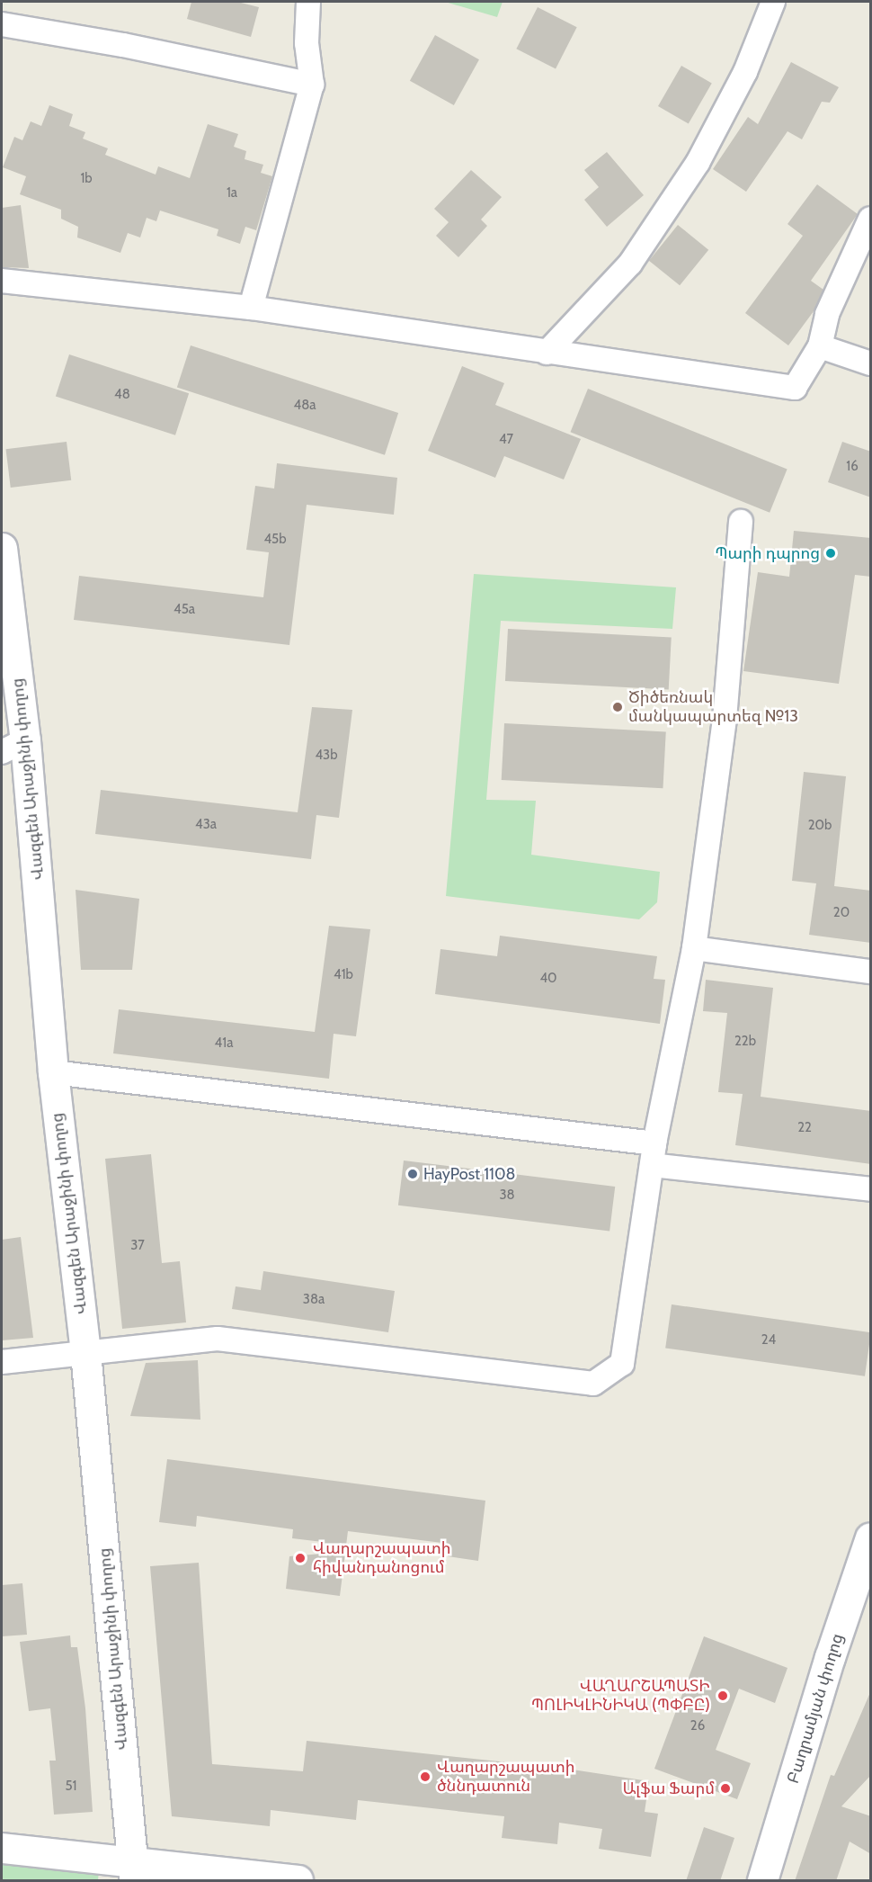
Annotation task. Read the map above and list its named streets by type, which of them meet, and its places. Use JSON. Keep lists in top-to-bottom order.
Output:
{
  "streets": {
    "street": ["Վազգեն Արաջինի փողոց", "Բաղրամյան փողոց"]
  },
  "places": [
    "Պարի դպրոց",
    "Ծիծեռնակ մանկապարտեզ №13",
    "HayPost 1108",
    "Վաղարշապատի հիվանդանոցում",
    "ՎԱՂԱՐՇԱՊԱՏԻ ՊՈԼԻԿԼԻՆԻԿԱ (ՊՓԲԸ)",
    "Վաղարշապատի ծննդատուն",
    "Ալֆա Ֆարմ"
  ],
  "house_numbers": [
    "1b",
    "1a",
    "48",
    "48a",
    "47",
    "16",
    "45b",
    "45a",
    "43b",
    "43a",
    "20b",
    "20",
    "41b",
    "40",
    "22b",
    "41a",
    "22",
    "38",
    "37",
    "38a",
    "24",
    "26",
    "51"
  ]
}
